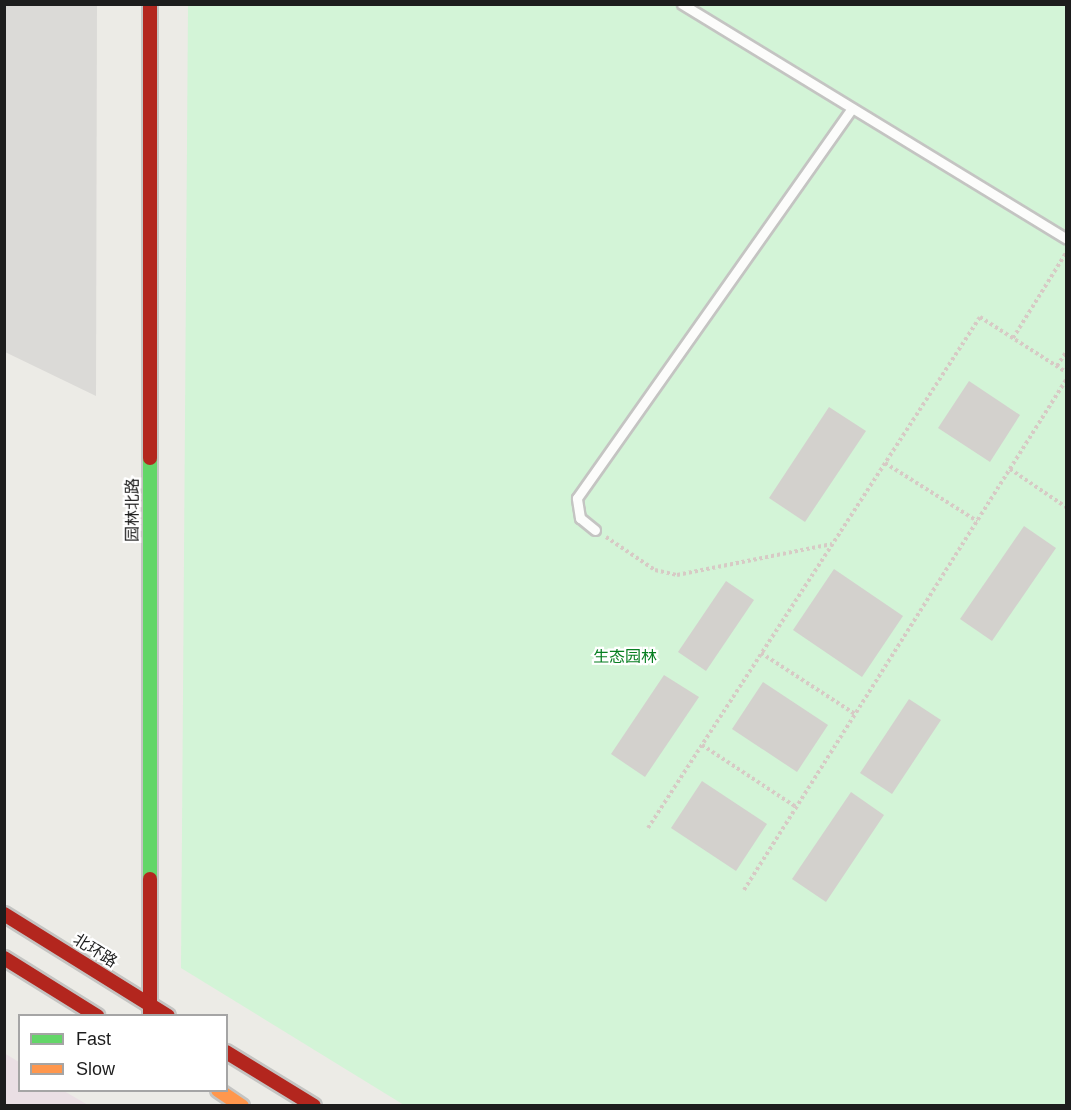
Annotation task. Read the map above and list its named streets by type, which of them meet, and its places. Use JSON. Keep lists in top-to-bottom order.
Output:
{
  "streets": {
    "main road": ["园林北路", "北环路"]
  },
  "crossings": [
    ["园林北路", "北环路"]
  ],
  "parks": ["生态园林"],
  "legend": ["Fast", "Slow"]
}
